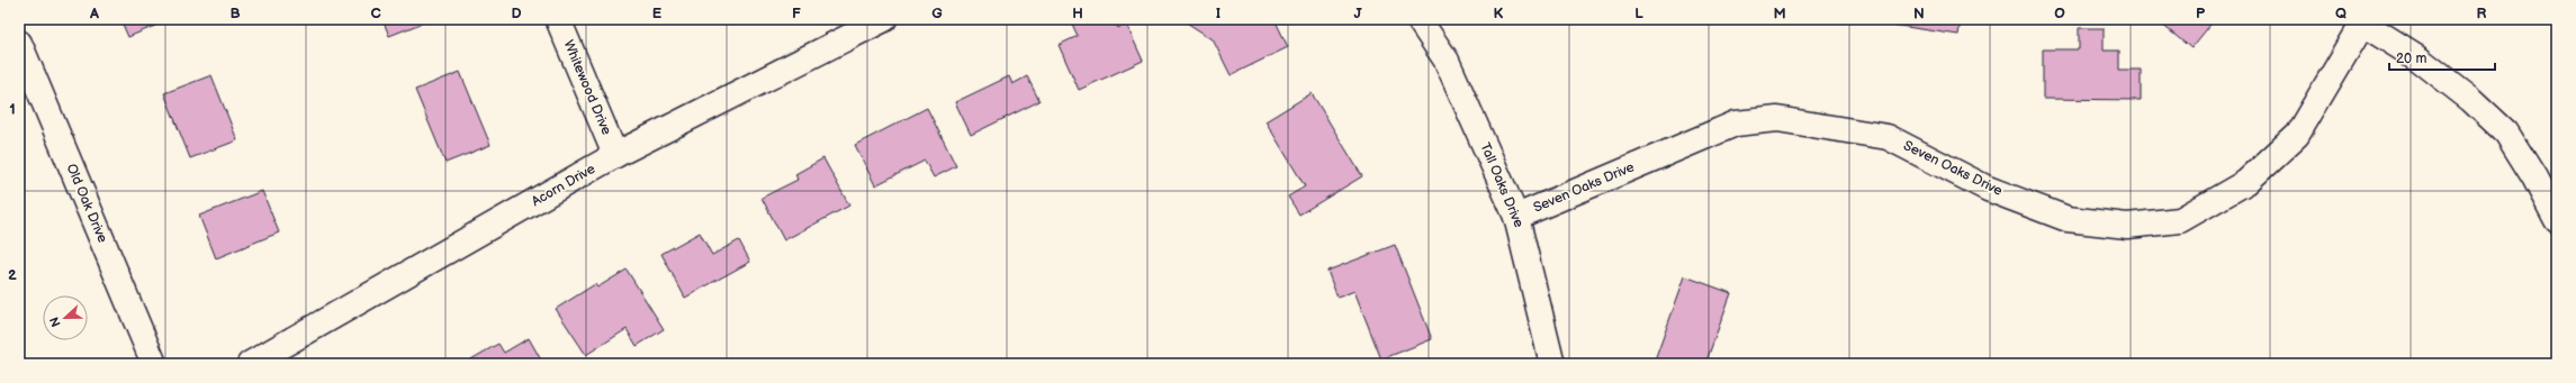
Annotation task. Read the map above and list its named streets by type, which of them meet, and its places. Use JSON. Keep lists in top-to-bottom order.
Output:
{
  "streets": {
    "street": [
      "Whitewood Drive",
      "Seven Oaks Drive",
      "Acorn Drive",
      "Tall Oaks Drive",
      "Old Oak Drive"
    ]
  },
  "crossings": [
    ["Whitewood Drive", "Acorn Drive"],
    ["Seven Oaks Drive", "Tall Oaks Drive"]
  ],
  "scale_bar": "20 m",
  "north": "left",
  "grid": {
    "columns": [
      "A",
      "B",
      "C",
      "D",
      "E",
      "F",
      "G",
      "H",
      "I",
      "J",
      "K",
      "L",
      "M",
      "N",
      "O",
      "P",
      "Q",
      "R"
    ],
    "rows": ["1", "2"]
  }
}
